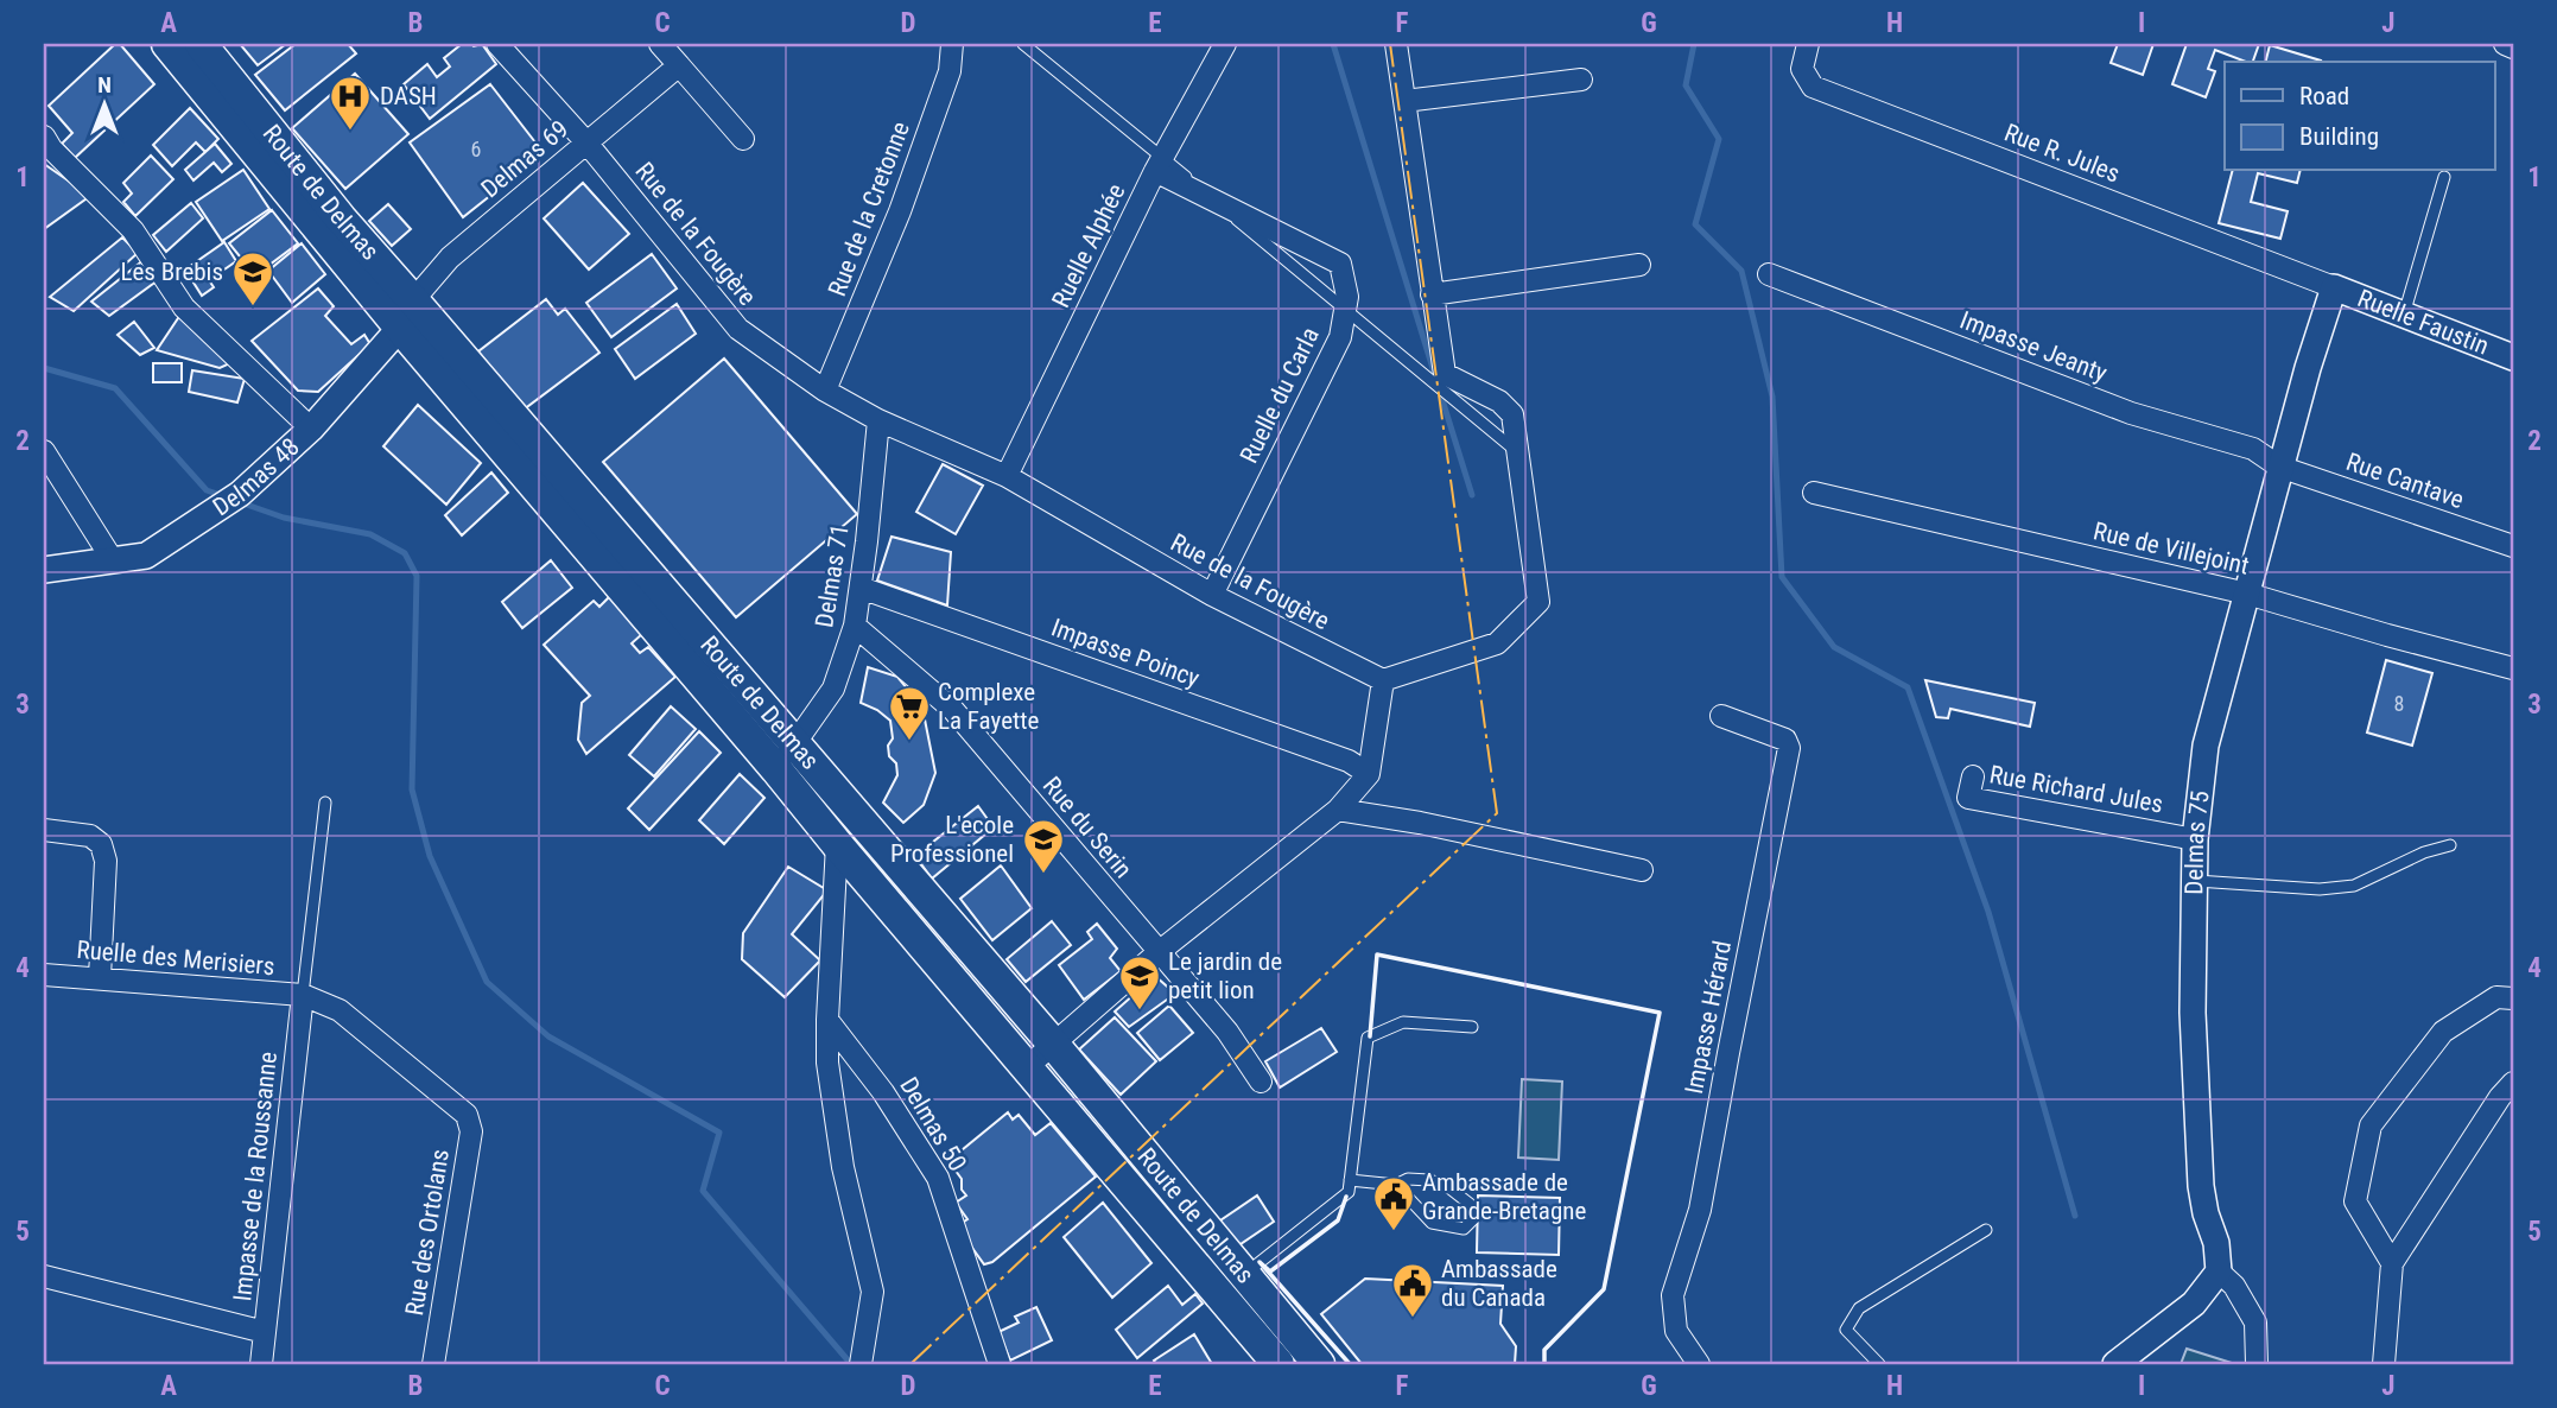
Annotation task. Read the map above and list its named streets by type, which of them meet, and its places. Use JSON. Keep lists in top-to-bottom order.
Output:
{
  "streets": {
    "main road": ["Route de Delmas"],
    "street": [
      "Rue R. Jules",
      "Delmas 69",
      "Rue de la Cretonne",
      "Rue de la Fougère",
      "Ruelle Alphée",
      "Ruelle Faustin",
      "Impasse Jeanty",
      "Ruelle du Carla",
      "Delmas 48",
      "Rue Cantave",
      "Rue de Villejoint",
      "Delmas 71",
      "Impasse Poincy",
      "Rue Richard Jules",
      "Rue du Serin",
      "Delmas 75",
      "Ruelle des Merisiers",
      "Impasse Hérard",
      "Delmas 50",
      "Impasse de la Roussanne",
      "Rue des Ortolans"
    ]
  },
  "crossings": [
    ["Rue R. Jules", "Ruelle Faustin"],
    ["Rue R. Jules", "Delmas 75"],
    ["Delmas 69", "Route de Delmas"],
    ["Delmas 69", "Rue de la Fougère"],
    ["Delmas 69", "Delmas 48"],
    ["Route de Delmas", "Delmas 48"],
    ["Route de Delmas", "Delmas 71"],
    ["Rue de la Cretonne", "Rue de la Fougère"],
    ["Rue de la Fougère", "Ruelle Alphée"],
    ["Rue de la Fougère", "Ruelle du Carla"],
    ["Rue de la Fougère", "Delmas 71"],
    ["Ruelle Alphée", "Ruelle du Carla"],
    ["Ruelle Faustin", "Delmas 75"],
    ["Impasse Jeanty", "Rue Cantave"],
    ["Impasse Jeanty", "Delmas 75"],
    ["Rue Cantave", "Delmas 75"],
    ["Rue de Villejoint", "Delmas 75"],
    ["Delmas 71", "Impasse Poincy"],
    ["Delmas 71", "Rue du Serin"],
    ["Rue Richard Jules", "Delmas 75"],
    ["Ruelle des Merisiers", "Impasse de la Roussanne"],
    ["Ruelle des Merisiers", "Rue des Ortolans"],
    ["Impasse de la Roussanne", "Rue des Ortolans"]
  ],
  "places": {
    "hospital": ["DASH"],
    "school or university": ["Les Brebis", "L'ecole Professionel", "Le jardin de petit lion"],
    "supermarket": ["Complexe La Fayette"],
    "public building": ["Ambassade de Grande-Bretagne", "Ambassade du Canada"]
  },
  "house_numbers": ["6", "8"],
  "legend": ["Road", "Building"],
  "north": "top",
  "grid": {
    "columns": [
      "A",
      "B",
      "C",
      "D",
      "E",
      "F",
      "G",
      "H",
      "I",
      "J"
    ],
    "rows": [
      "1",
      "2",
      "3",
      "4",
      "5"
    ]
  }
}
